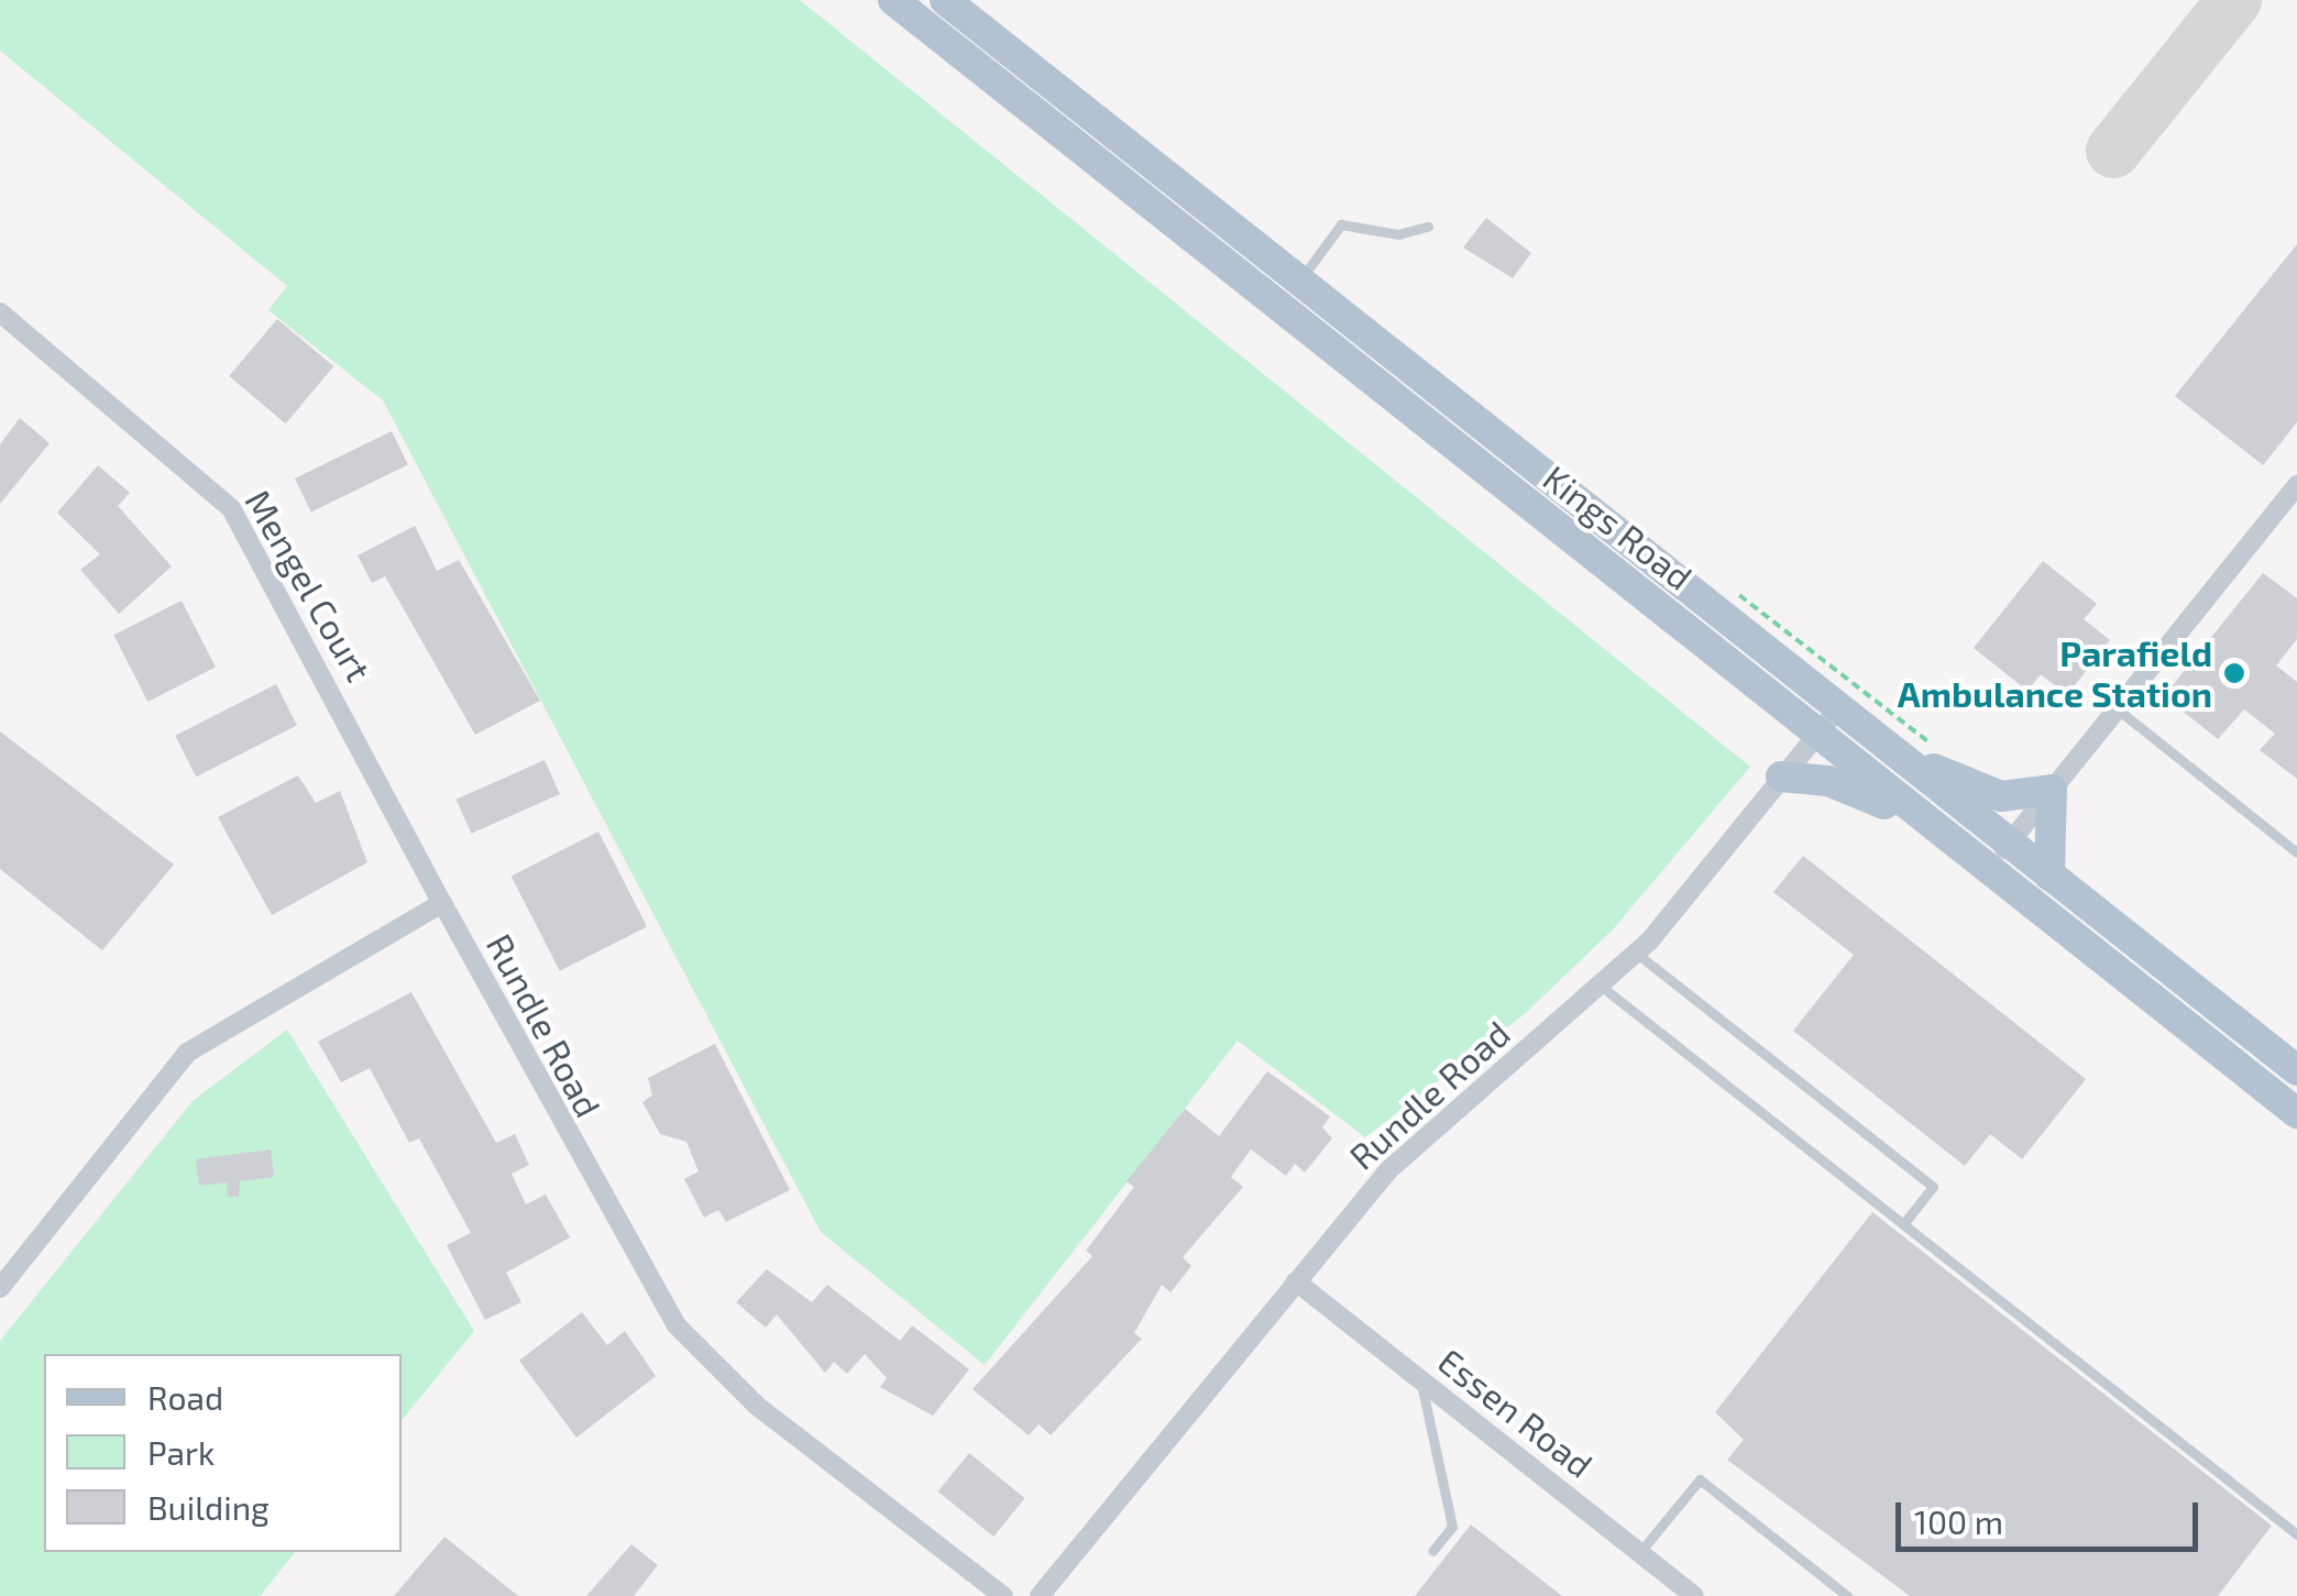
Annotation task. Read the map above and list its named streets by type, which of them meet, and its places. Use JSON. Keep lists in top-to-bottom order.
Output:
{
  "streets": {
    "main road": ["Kings Road"],
    "street": ["Mengel Court", "Rundle Road", "Essen Road"]
  },
  "crossings": [
    ["Kings Road", "Rundle Road"],
    ["Mengel Court", "Rundle Road"],
    ["Rundle Road", "Essen Road"]
  ],
  "places": ["Parafield Ambulance Station"],
  "legend": ["Road", "Park", "Building"],
  "scale_bar": "100 m"
}
